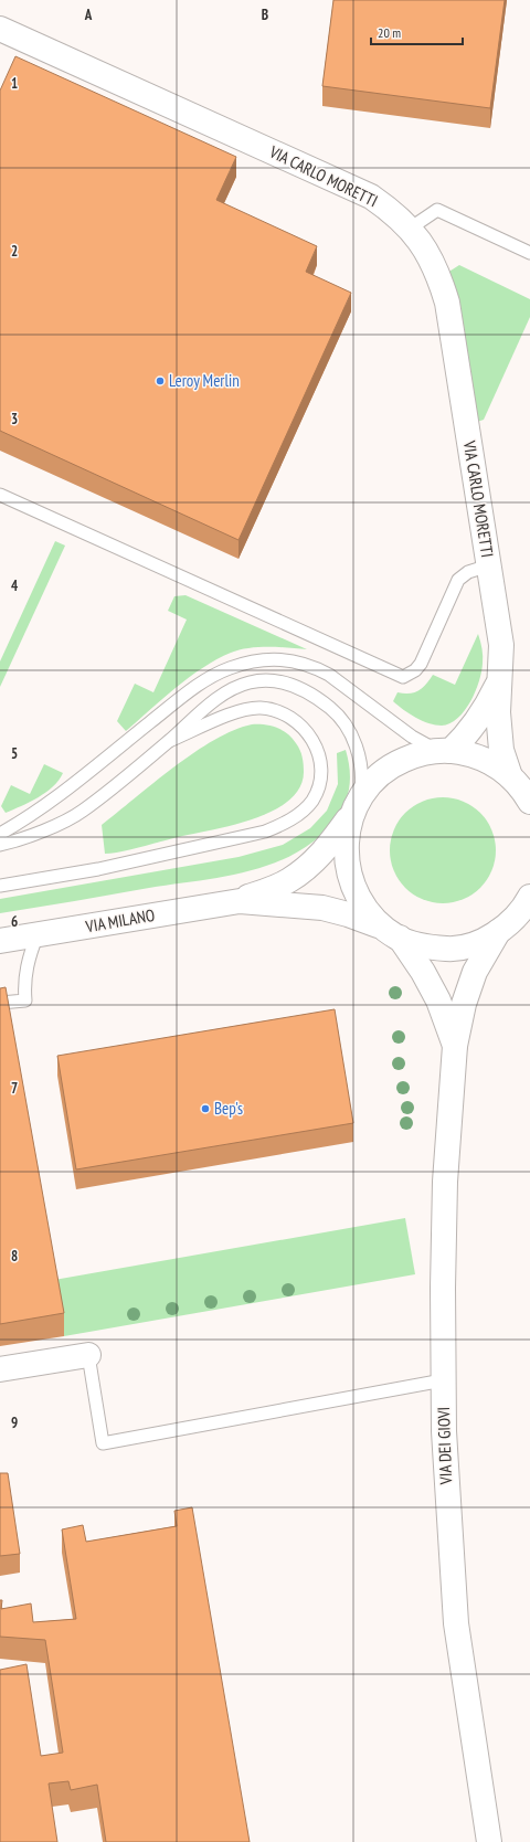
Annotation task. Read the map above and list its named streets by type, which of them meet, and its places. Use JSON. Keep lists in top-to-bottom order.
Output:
{
  "streets": {
    "street": ["VIA CARLO MORETTI", "VIA MILANO", "VIA DEI GIOVI"]
  },
  "crossings": [
    ["VIA CARLO MORETTI", "VIA MILANO"],
    ["VIA MILANO", "VIA DEI GIOVI"]
  ],
  "places": ["Leroy Merlin", "Bep's"],
  "scale_bar": "20 m",
  "grid": {
    "columns": ["A", "B"],
    "rows": [
      "1",
      "2",
      "3",
      "4",
      "5",
      "6",
      "7",
      "8",
      "9"
    ]
  }
}
